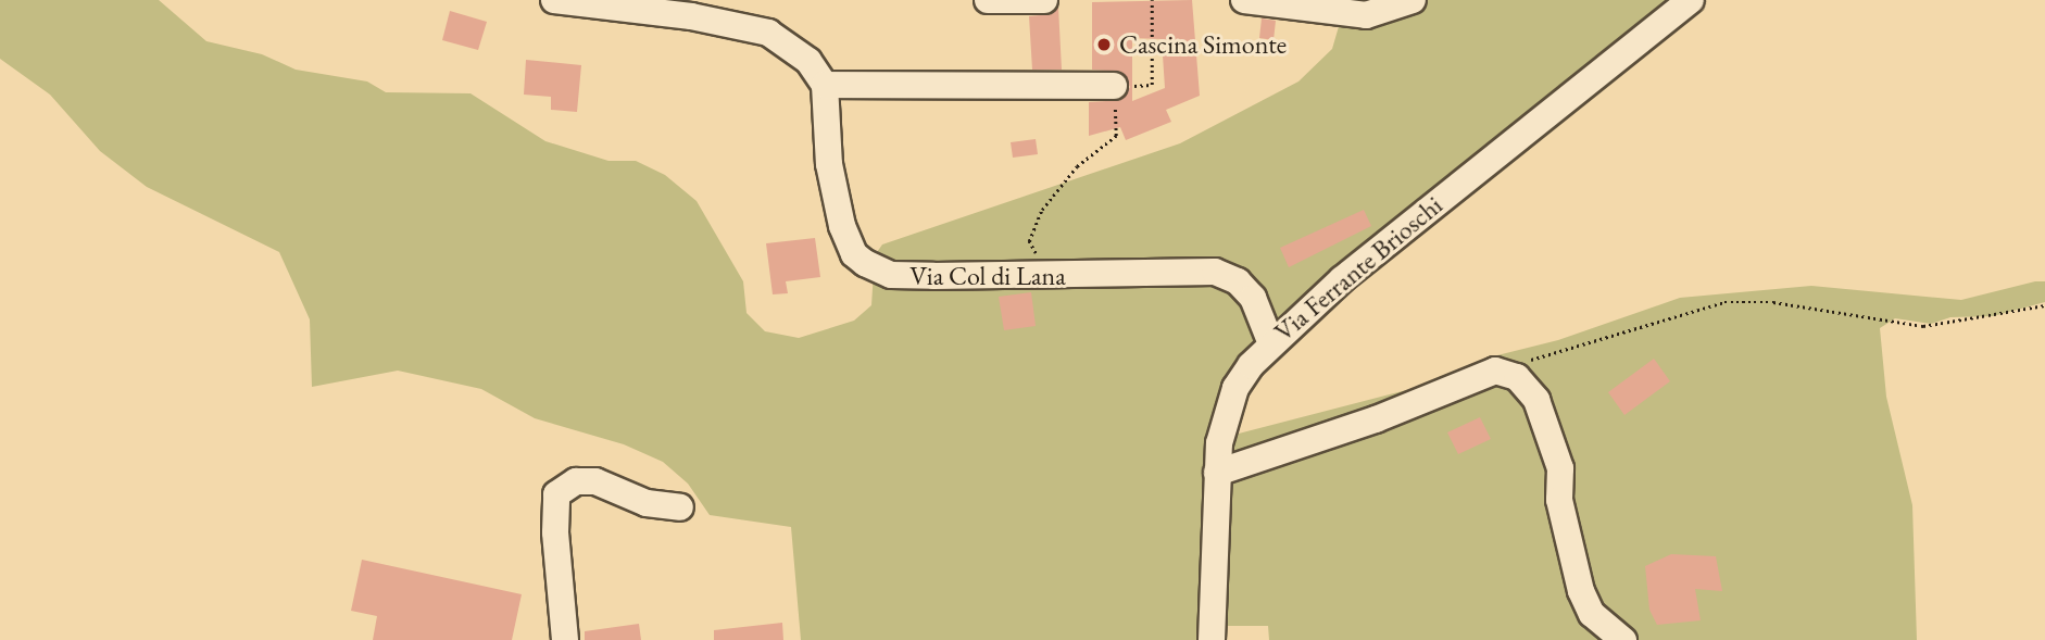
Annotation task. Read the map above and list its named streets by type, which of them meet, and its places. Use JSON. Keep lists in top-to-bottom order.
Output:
{
  "streets": {
    "street": ["Via Ferrante Brioschi", "Via Col di Lana"]
  },
  "crossings": [
    ["Via Ferrante Brioschi", "Via Col di Lana"]
  ],
  "places": ["Cascina Simonte"]
}
